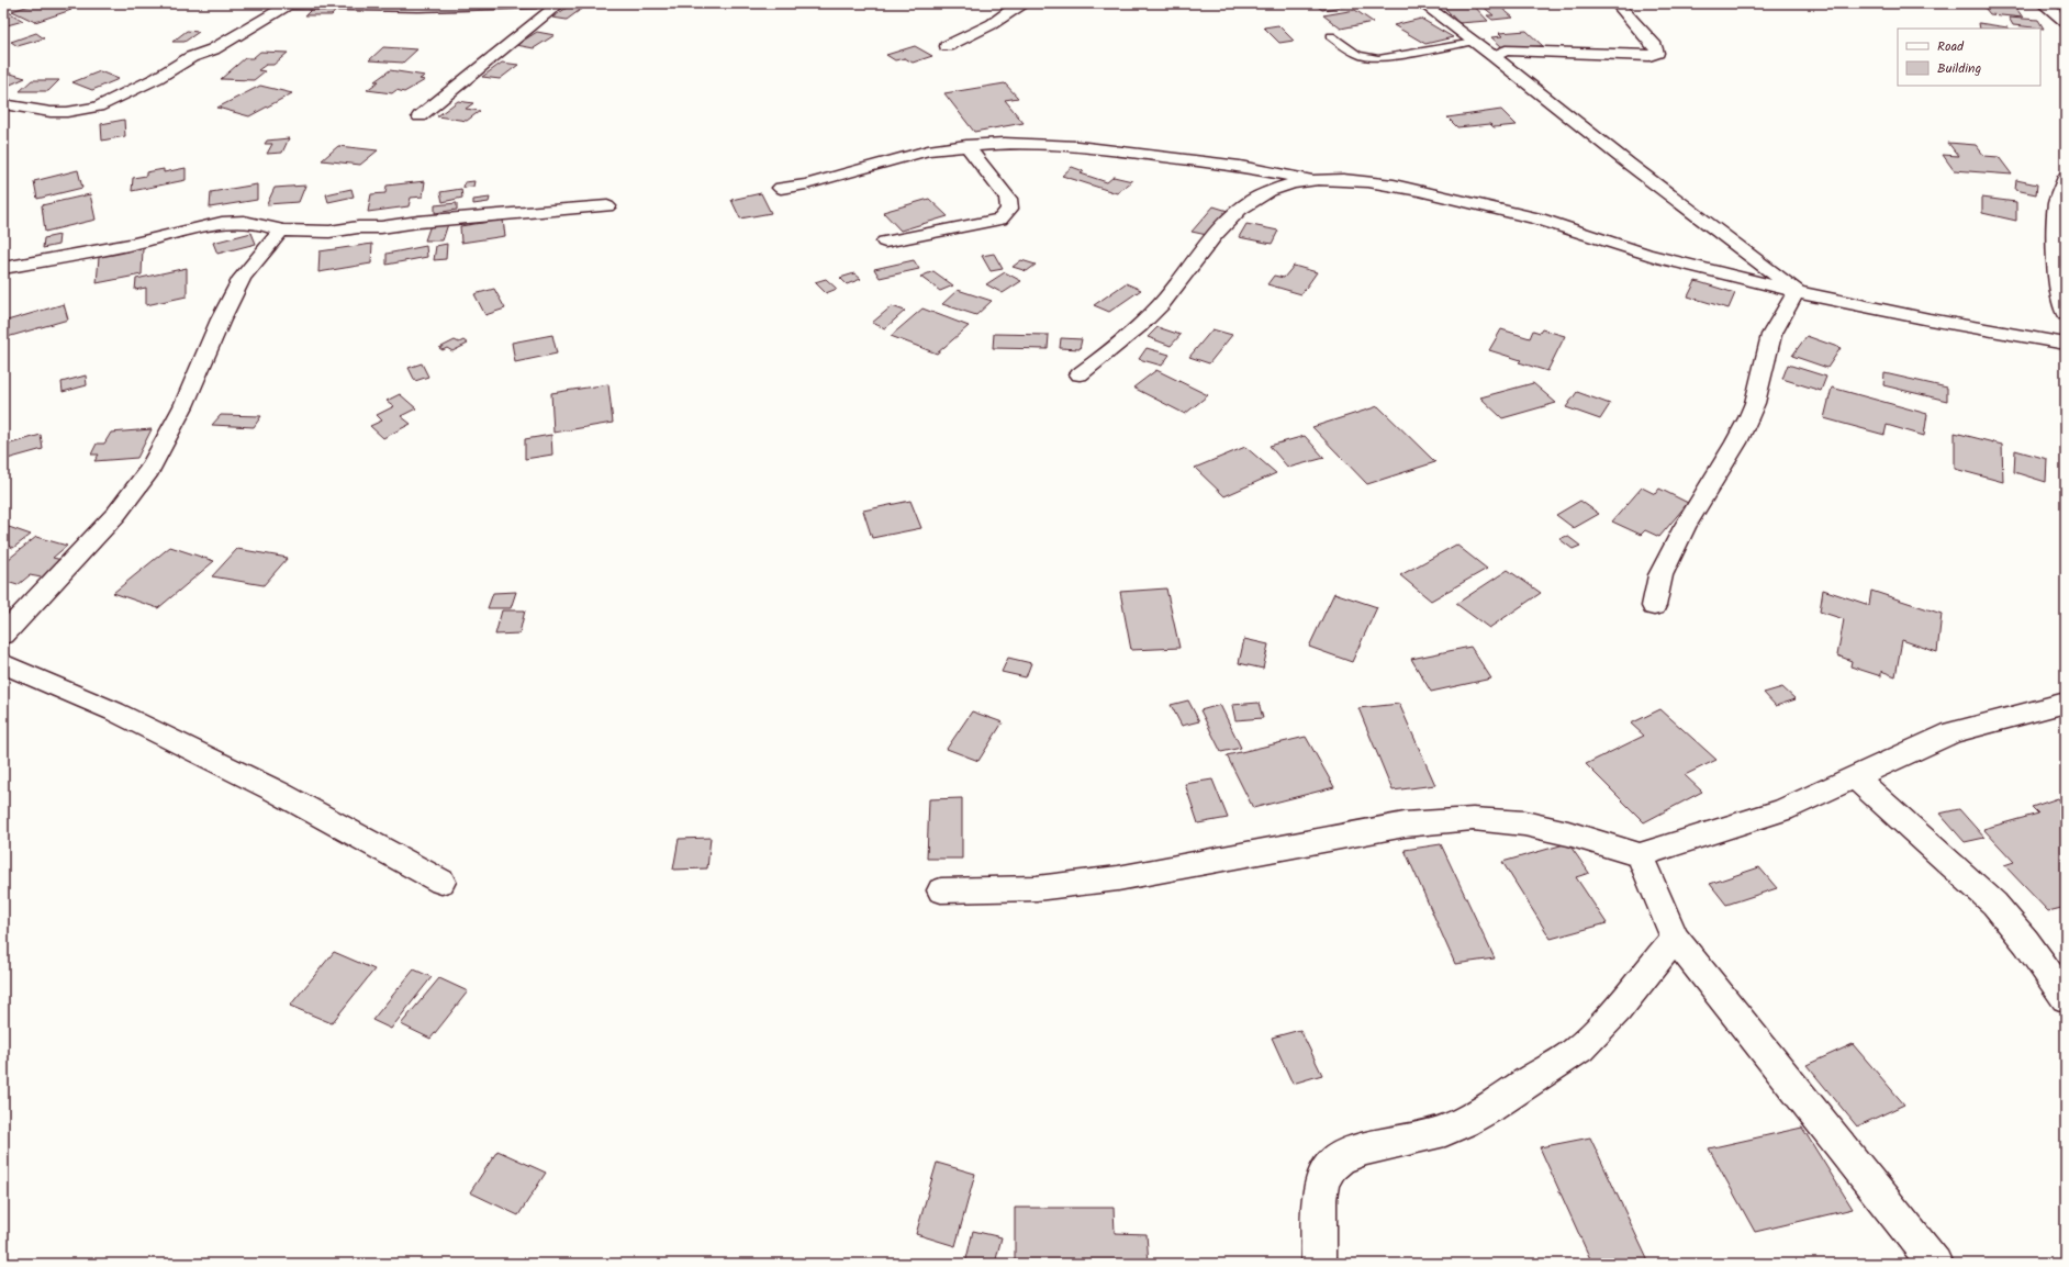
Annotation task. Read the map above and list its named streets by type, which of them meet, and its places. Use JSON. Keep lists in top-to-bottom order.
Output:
{
  "legend": ["Road", "Building"]
}
